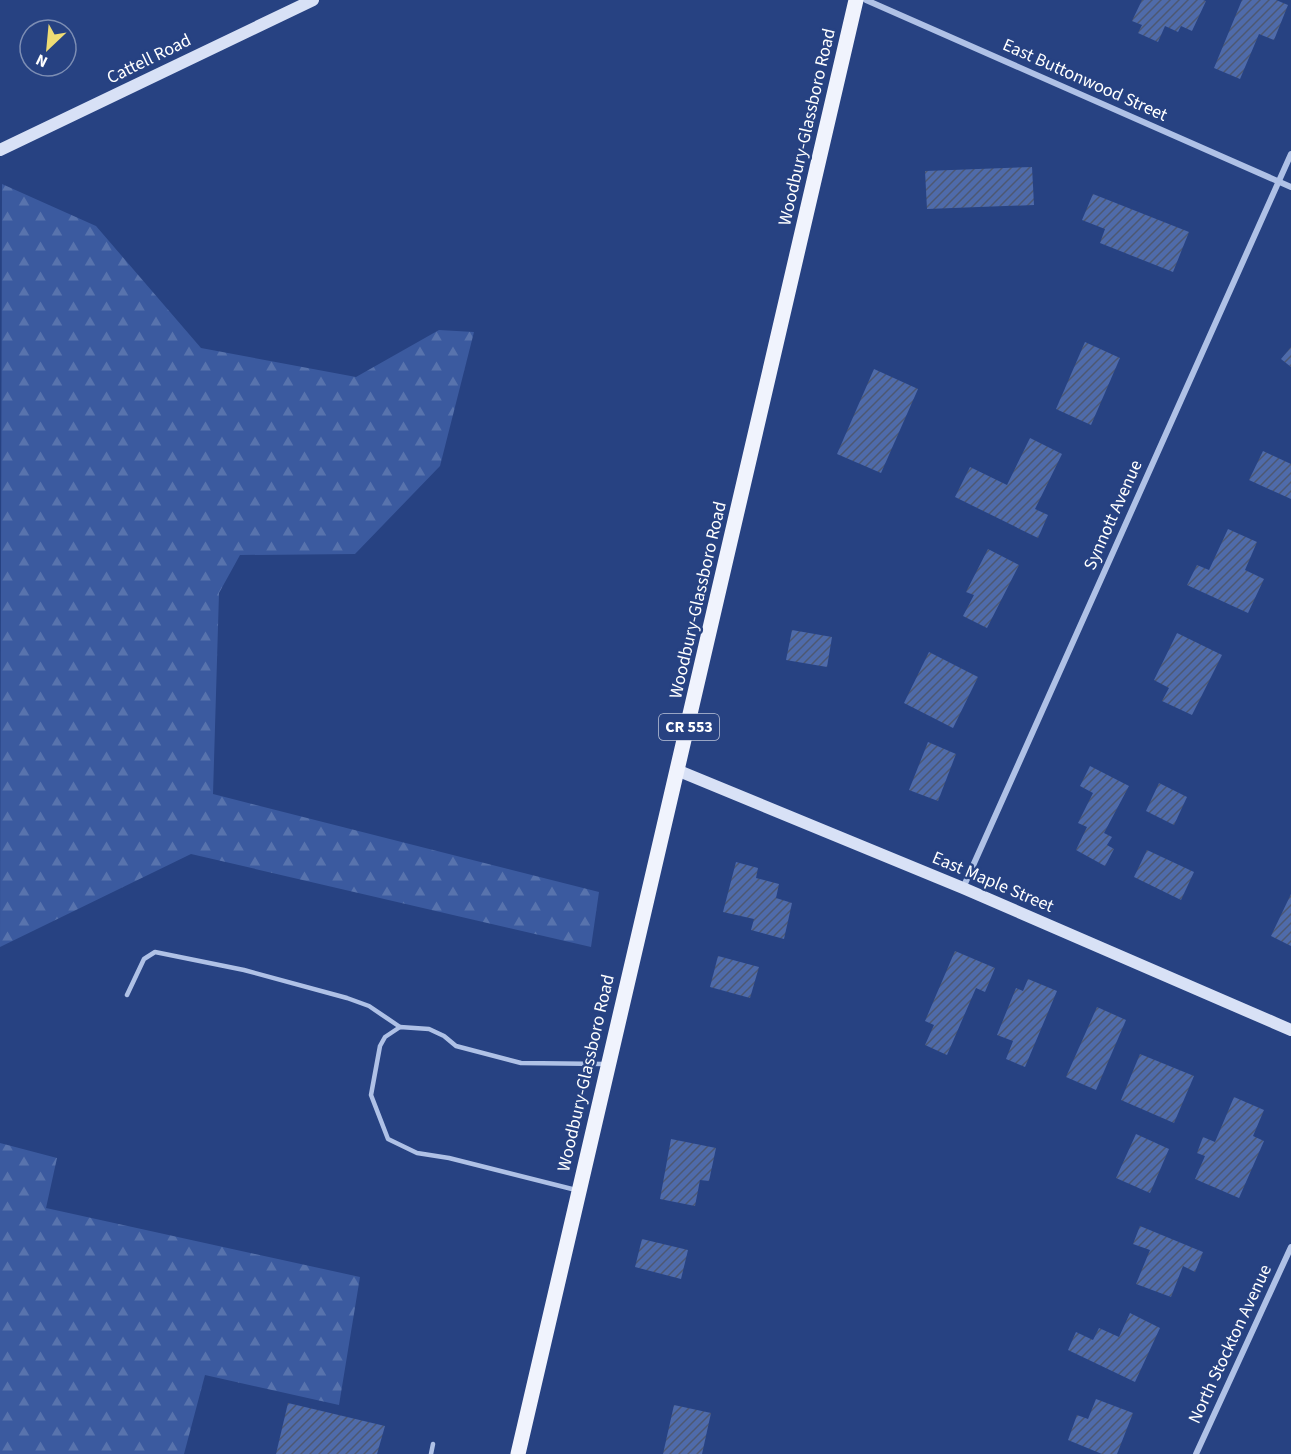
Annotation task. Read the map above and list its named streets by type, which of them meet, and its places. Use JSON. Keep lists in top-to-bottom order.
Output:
{
  "streets": {
    "main road": ["Woodbury-Glassboro Road", "CR 553"],
    "street": [
      "Cattell Road",
      "East Buttonwood Street",
      "Synnott Avenue",
      "East Maple Street",
      "North Stockton Avenue"
    ]
  },
  "crossings": [
    ["East Buttonwood Street", "Synnott Avenue"],
    ["Woodbury-Glassboro Road", "East Maple Street"],
    ["Synnott Avenue", "East Maple Street"]
  ],
  "north": "bottom left"
}
